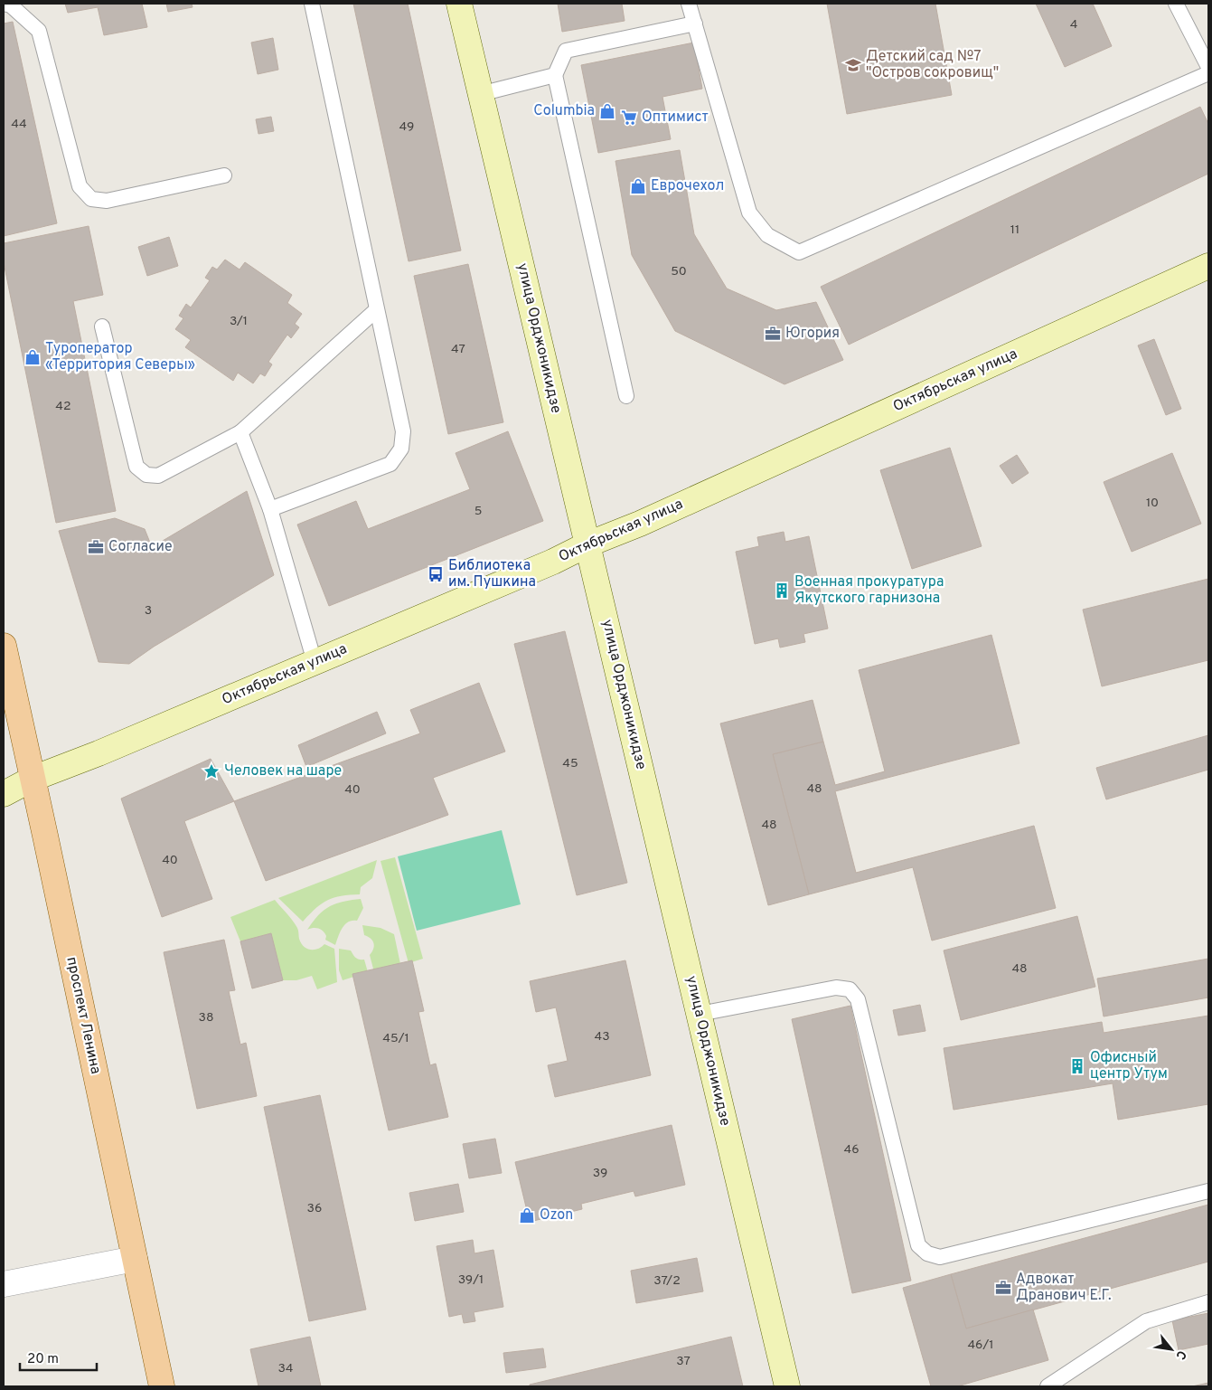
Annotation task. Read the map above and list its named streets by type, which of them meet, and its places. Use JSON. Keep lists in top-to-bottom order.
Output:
{
  "streets": {
    "main road": ["проспект Ленина"],
    "street": ["улица Орджоникидзе", "Октябрьская улица"]
  },
  "crossings": [
    ["улица Орджоникидзе", "Октябрьская улица"],
    ["Октябрьская улица", "проспект Ленина"]
  ],
  "places": {
    "school or university": ["Детский сад №7 \"Остров сокровищ\""],
    "shop": [
      "Columbia",
      "Еврочехол",
      "Туроператор «Территория Северы»",
      "Ozon"
    ],
    "supermarket": ["Оптимист"],
    "office": ["Югория", "Согласие", "Адвокат Дранович Е.Г."],
    "bus stop": ["Библиотека им. Пушкина"],
    "building": ["Военная прокуратура Якутского гарнизона", "Офисный центр Утум"],
    "place": ["Человек на шаре"]
  },
  "house_numbers": [
    "4",
    "44",
    "49",
    "11",
    "50",
    "3/1",
    "47",
    "42",
    "10",
    "5",
    "3",
    "45",
    "48",
    "40",
    "48",
    "40",
    "48",
    "38",
    "43",
    "45/1",
    "46",
    "39",
    "36",
    "39/1",
    "37/2",
    "46/1",
    "37",
    "34"
  ],
  "scale_bar": "20 m",
  "north": "bottom right"
}
